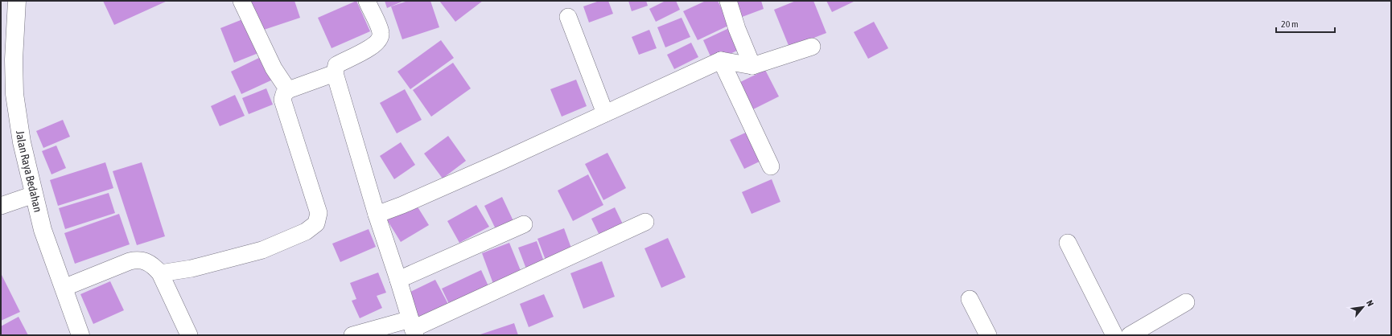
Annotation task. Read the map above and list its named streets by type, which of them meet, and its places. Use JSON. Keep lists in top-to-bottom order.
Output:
{
  "streets": {
    "street": ["Jalan Raya Bedahan"]
  },
  "scale_bar": "20 m",
  "north": "top right"
}
